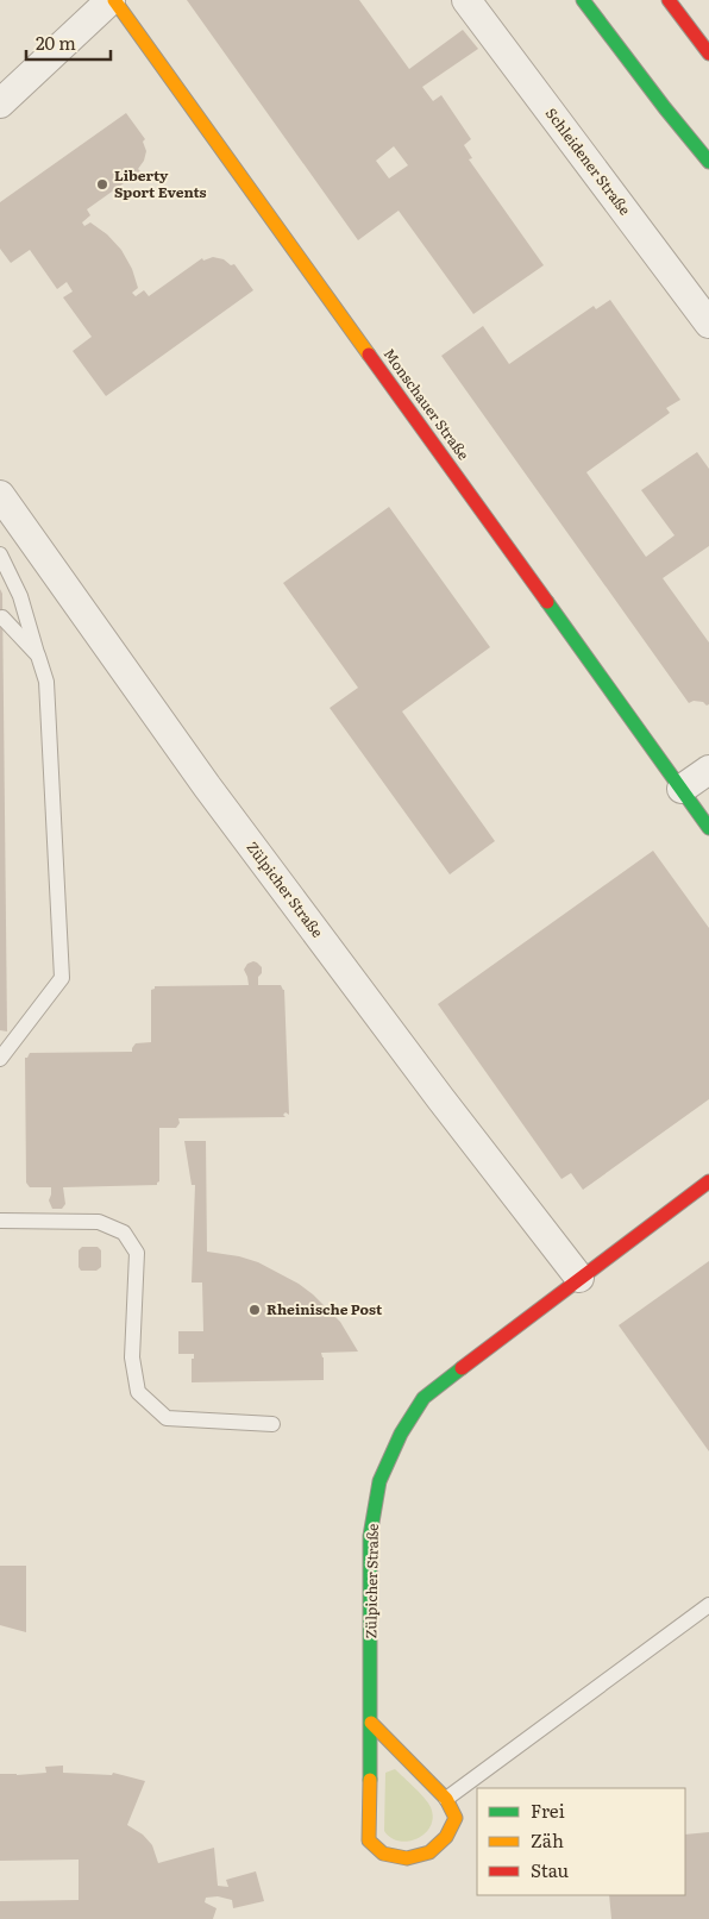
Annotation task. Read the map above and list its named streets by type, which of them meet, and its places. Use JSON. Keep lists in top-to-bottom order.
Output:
{
  "streets": {
    "street": ["Schleidener Straße", "Monschauer Straße", "Zülpicher Straße"]
  },
  "places": ["Liberty Sport Events", "Rheinische Post"],
  "legend": ["Frei", "Zäh", "Stau"],
  "scale_bar": "20 m"
}
